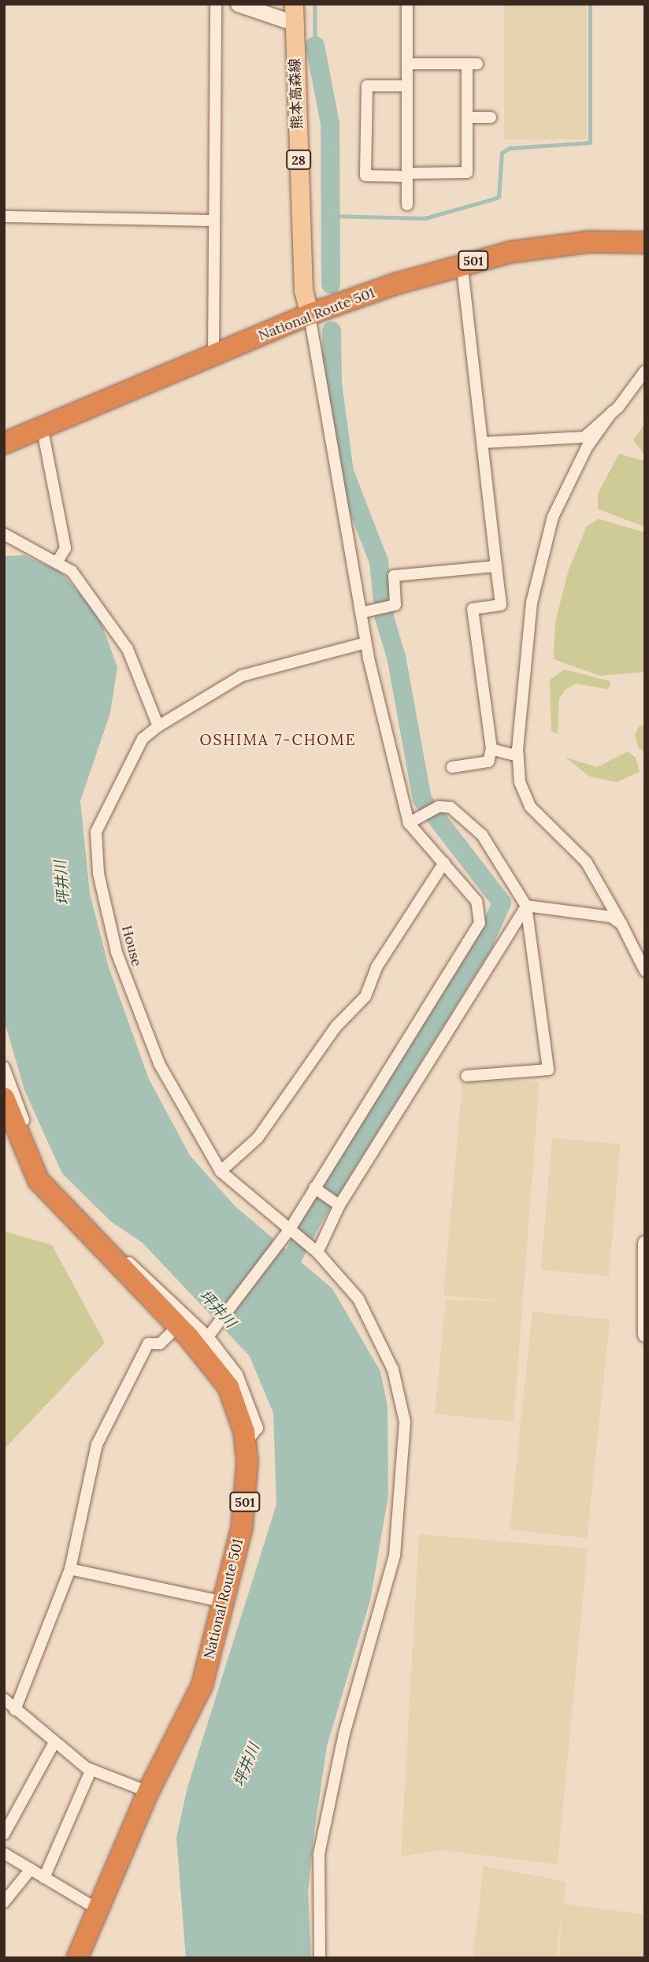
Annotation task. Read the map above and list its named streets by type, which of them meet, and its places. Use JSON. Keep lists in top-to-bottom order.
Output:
{
  "streets": {
    "highway": ["501", "National Route 501"],
    "main road": ["熊本高森線", "28"],
    "street": ["House"]
  },
  "crossings": [
    ["熊本高森線", "National Route 501"]
  ],
  "districts": ["OSHIMA 7-CHOME"],
  "water": ["坪井川"]
}
